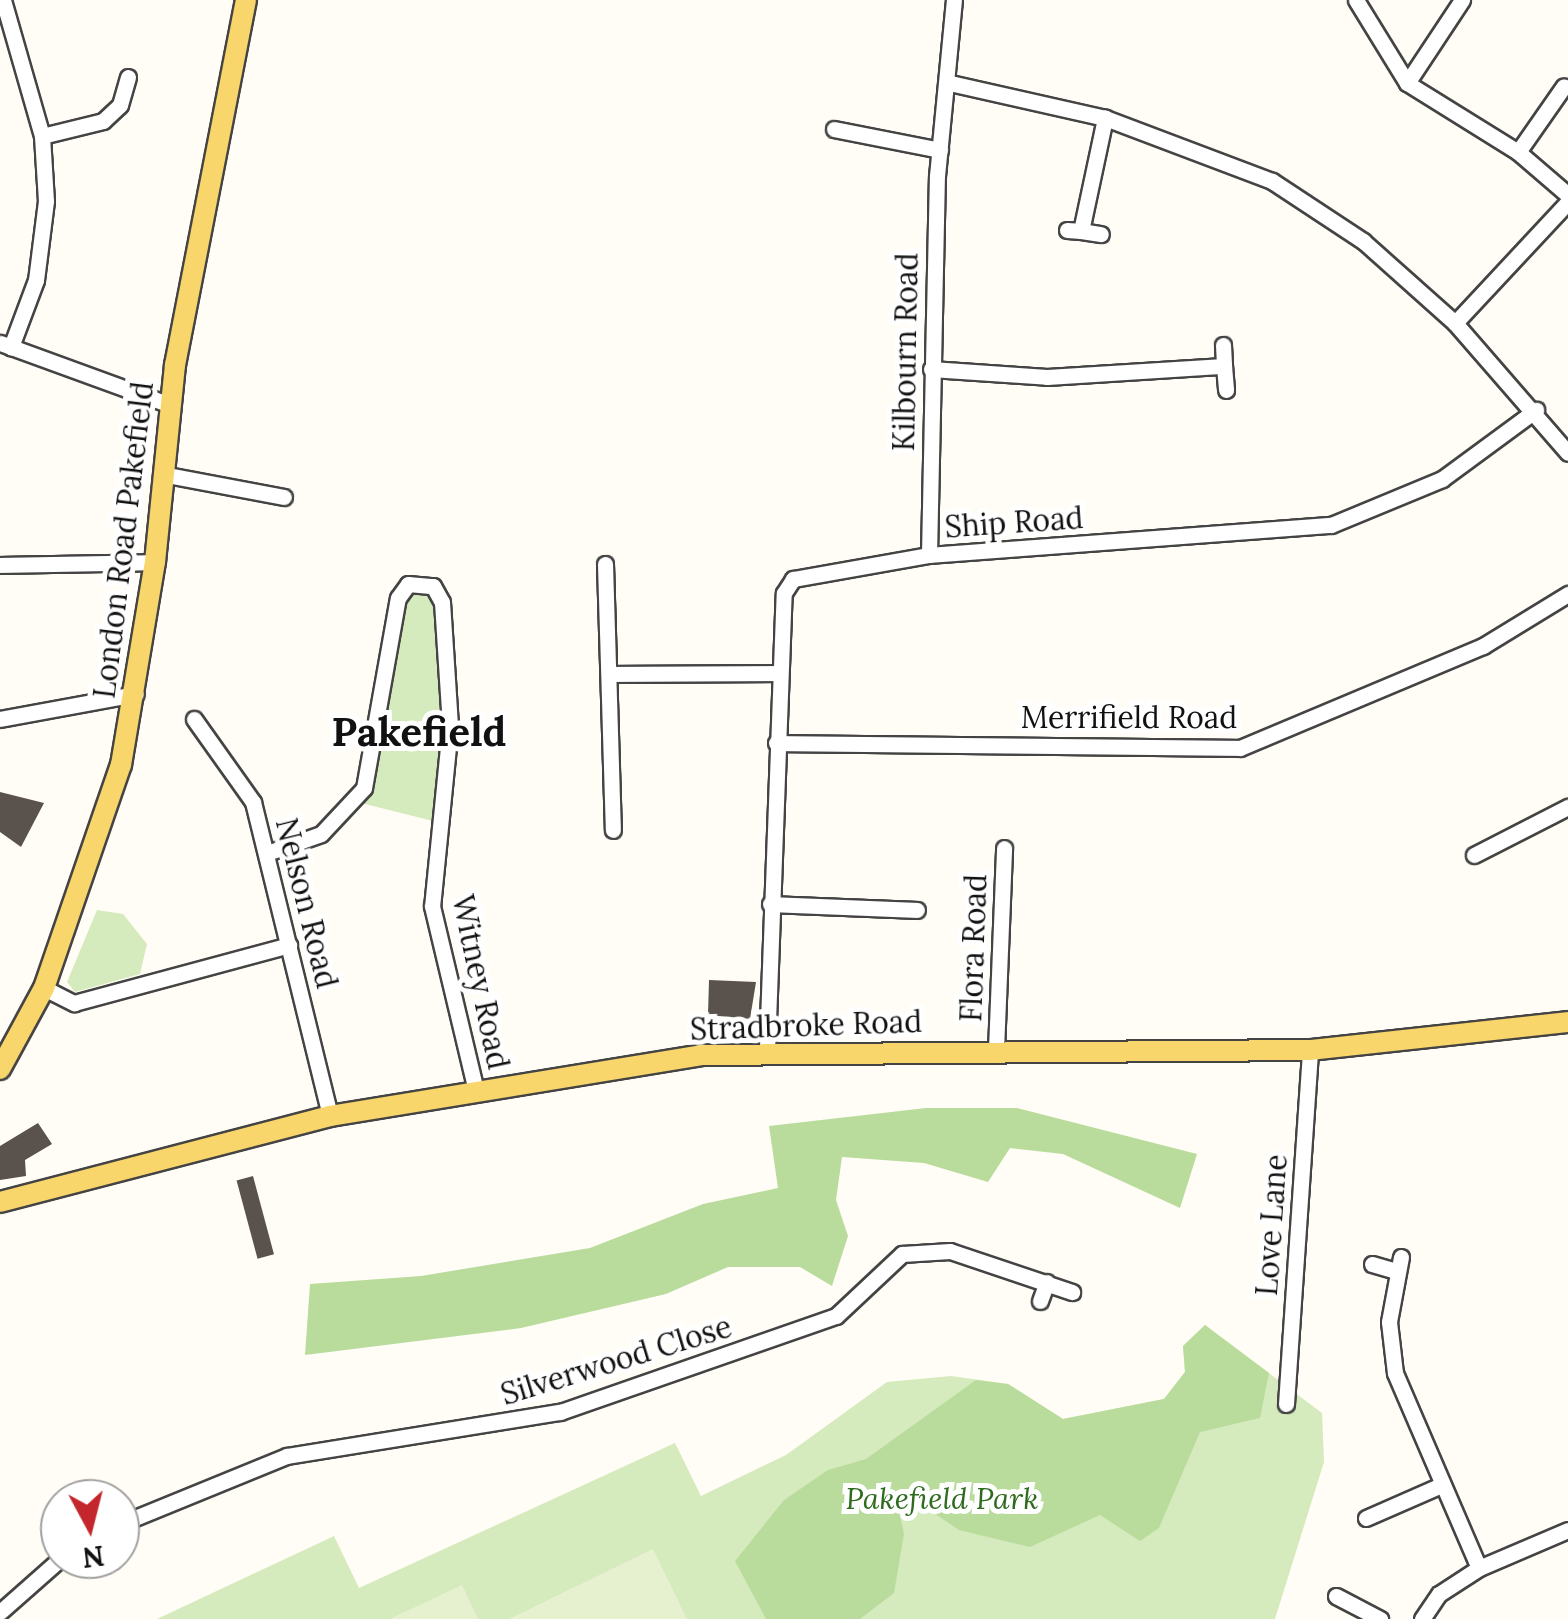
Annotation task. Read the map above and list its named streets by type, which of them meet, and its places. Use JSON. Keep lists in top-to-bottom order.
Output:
{
  "streets": {
    "main road": ["London Road Pakefield", "Stradbroke Road"],
    "street": [
      "Kilbourn Road",
      "Ship Road",
      "Merrifield Road",
      "Nelson Road",
      "Flora Road",
      "Witney Road",
      "Love Lane",
      "Silverwood Close"
    ]
  },
  "crossings": [
    ["Kilbourn Road", "Ship Road"],
    ["Ship Road", "Merrifield Road"],
    ["Ship Road", "Stradbroke Road"],
    ["Nelson Road", "Witney Road"],
    ["Nelson Road", "Stradbroke Road"],
    ["Flora Road", "Stradbroke Road"],
    ["Witney Road", "Stradbroke Road"],
    ["Stradbroke Road", "Love Lane"]
  ],
  "districts": ["Pakefield"],
  "parks": ["Pakefield Park"],
  "north": "bottom"
}
